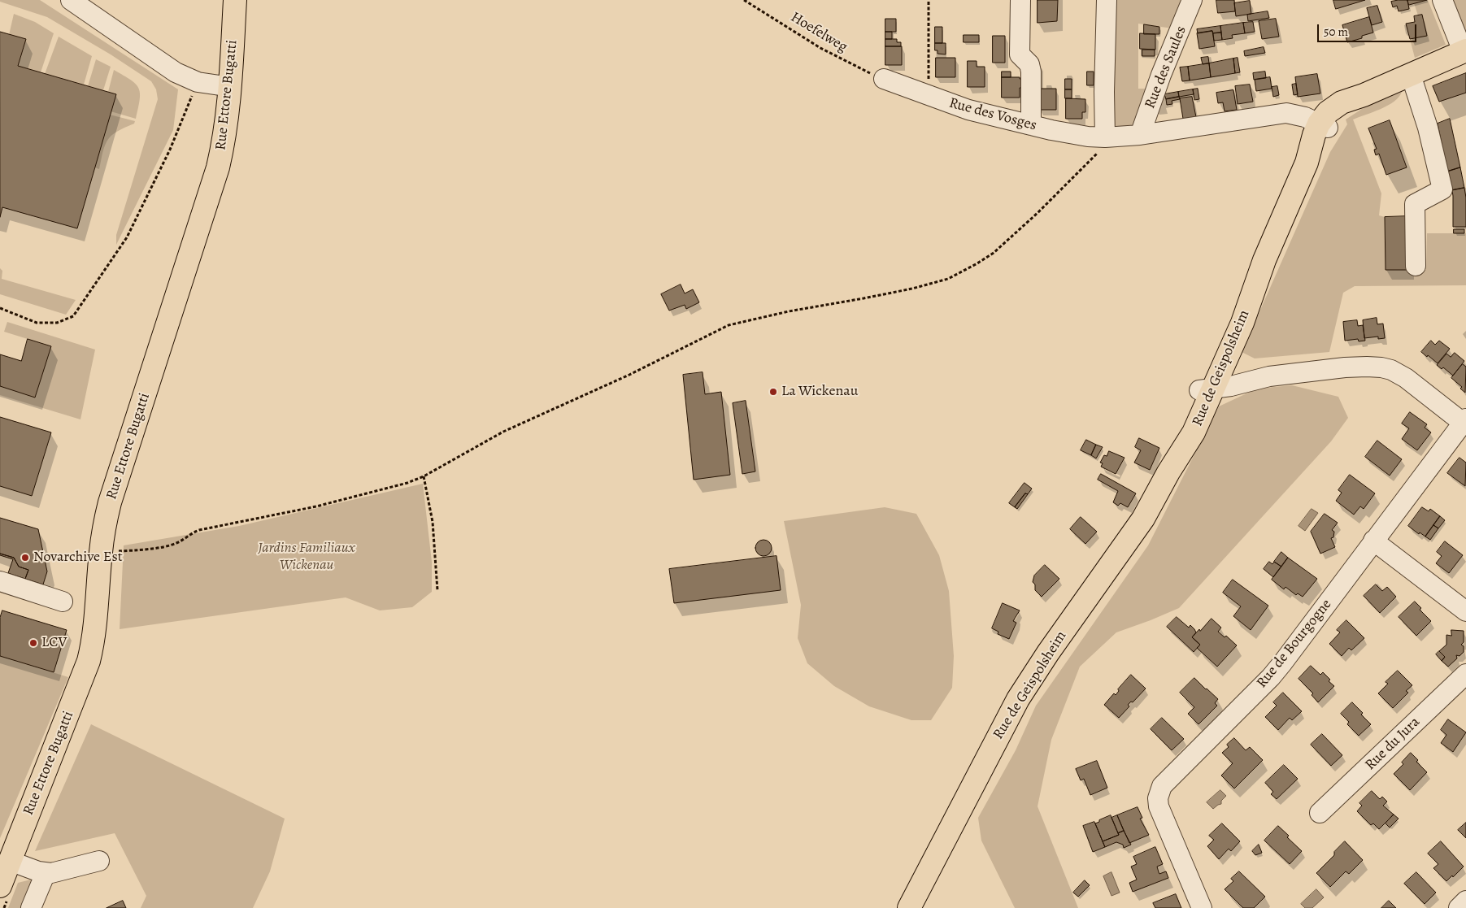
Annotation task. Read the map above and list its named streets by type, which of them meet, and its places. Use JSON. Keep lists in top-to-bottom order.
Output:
{
  "streets": {
    "main road": ["Rue Ettore Bugatti", "Rue de Geispolsheim"],
    "street": [
      "Rue des Saules",
      "Rue des Vosges",
      "Rue de Bourgogne",
      "Rue du Jura"
    ],
    "path": ["Hoefelweg"]
  },
  "crossings": [
    ["Hoefelweg", "Rue des Vosges"],
    ["Rue des Saules", "Rue des Vosges"],
    ["Rue des Vosges", "Rue de Geispolsheim"]
  ],
  "parks": ["Jardins Familiaux Wickenau"],
  "places": ["La Wickenau", "Novarchive Est", "LCV"],
  "scale_bar": "50 m"
}
